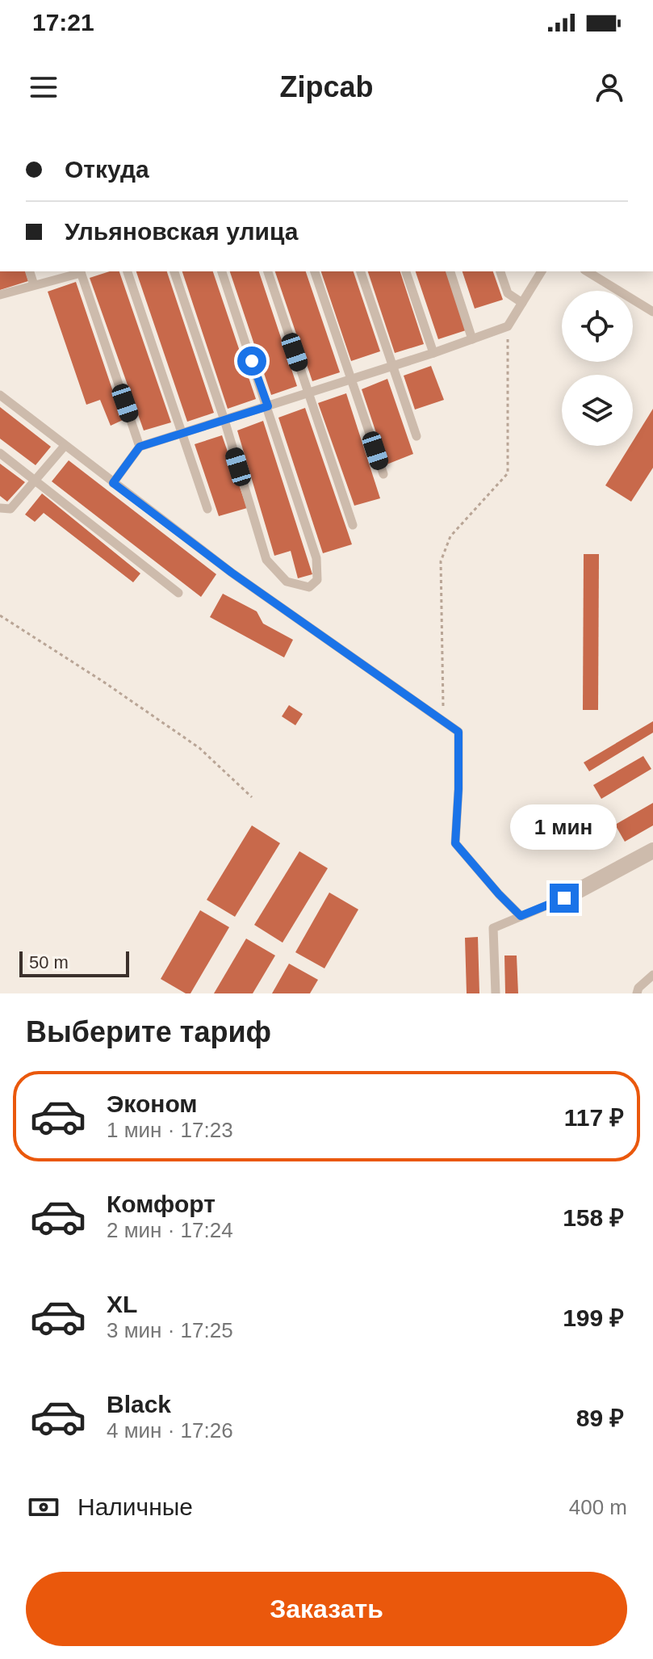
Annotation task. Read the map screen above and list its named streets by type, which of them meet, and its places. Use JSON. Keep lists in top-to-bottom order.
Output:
{
  "scale_bar": "50 m",
  "page": {
    "status": "17:21",
    "header": "Zipcab",
    "banner": ["Откуда", "Ульяновская улица"],
    "bubble": "1 мин",
    "scale": "50 m",
    "heading": "Выберите тариф",
    "list": [
      {
        "name": "Эконом",
        "note": "1 мин · 17:23",
        "value": "117 ₽"
      },
      {
        "name": "Комфорт",
        "note": "2 мин · 17:24",
        "value": "158 ₽"
      },
      {
        "name": "XL",
        "note": "3 мин · 17:25",
        "value": "199 ₽"
      },
      {
        "name": "Black",
        "note": "4 мин · 17:26",
        "value": "89 ₽"
      }
    ],
    "pay": ["Наличные", "400 m"],
    "buttons": "Заказать"
  }
}
